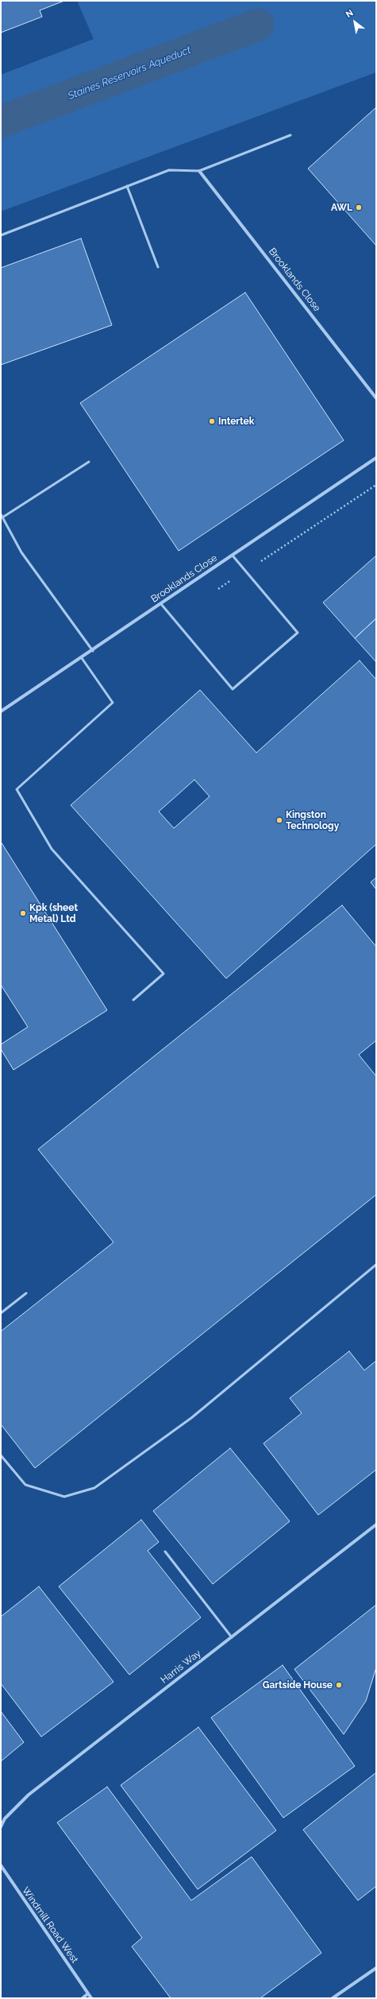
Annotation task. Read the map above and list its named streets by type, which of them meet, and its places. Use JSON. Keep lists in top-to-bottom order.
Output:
{
  "streets": {
    "street": ["Brooklands Close", "Harris Way", "Windmill Road West"]
  },
  "water": ["Staines Reservoirs Aqueduct"],
  "places": [
    "AWL",
    "Intertek",
    "Kingston Technology",
    "Kpk (sheet Metal) Ltd",
    "Gartside House"
  ],
  "north": "top left"
}
